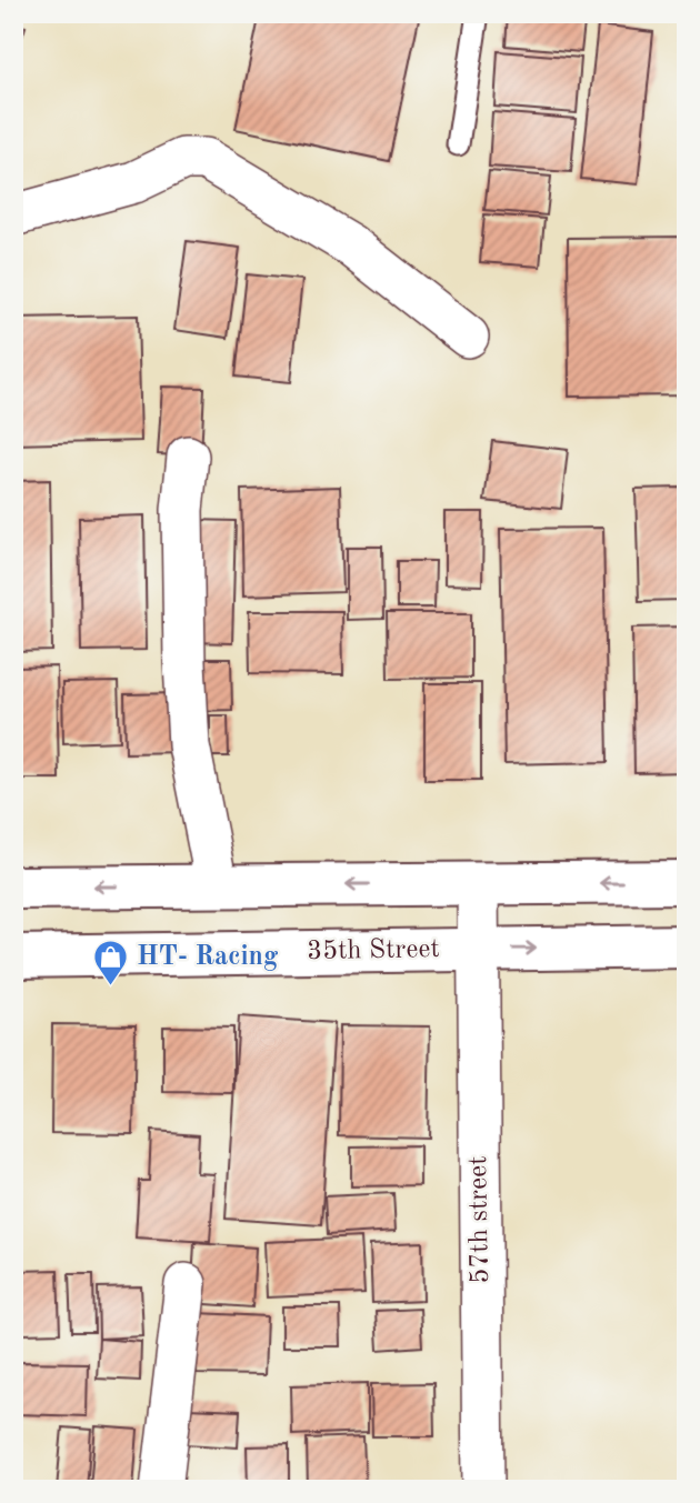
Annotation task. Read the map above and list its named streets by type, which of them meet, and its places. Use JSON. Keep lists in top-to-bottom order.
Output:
{
  "streets": {
    "main road": ["35th Street"],
    "street": ["57th street"]
  },
  "crossings": [
    ["35th Street", "57th street"]
  ],
  "places": {
    "shop": ["HT- Racing"]
  }
}
